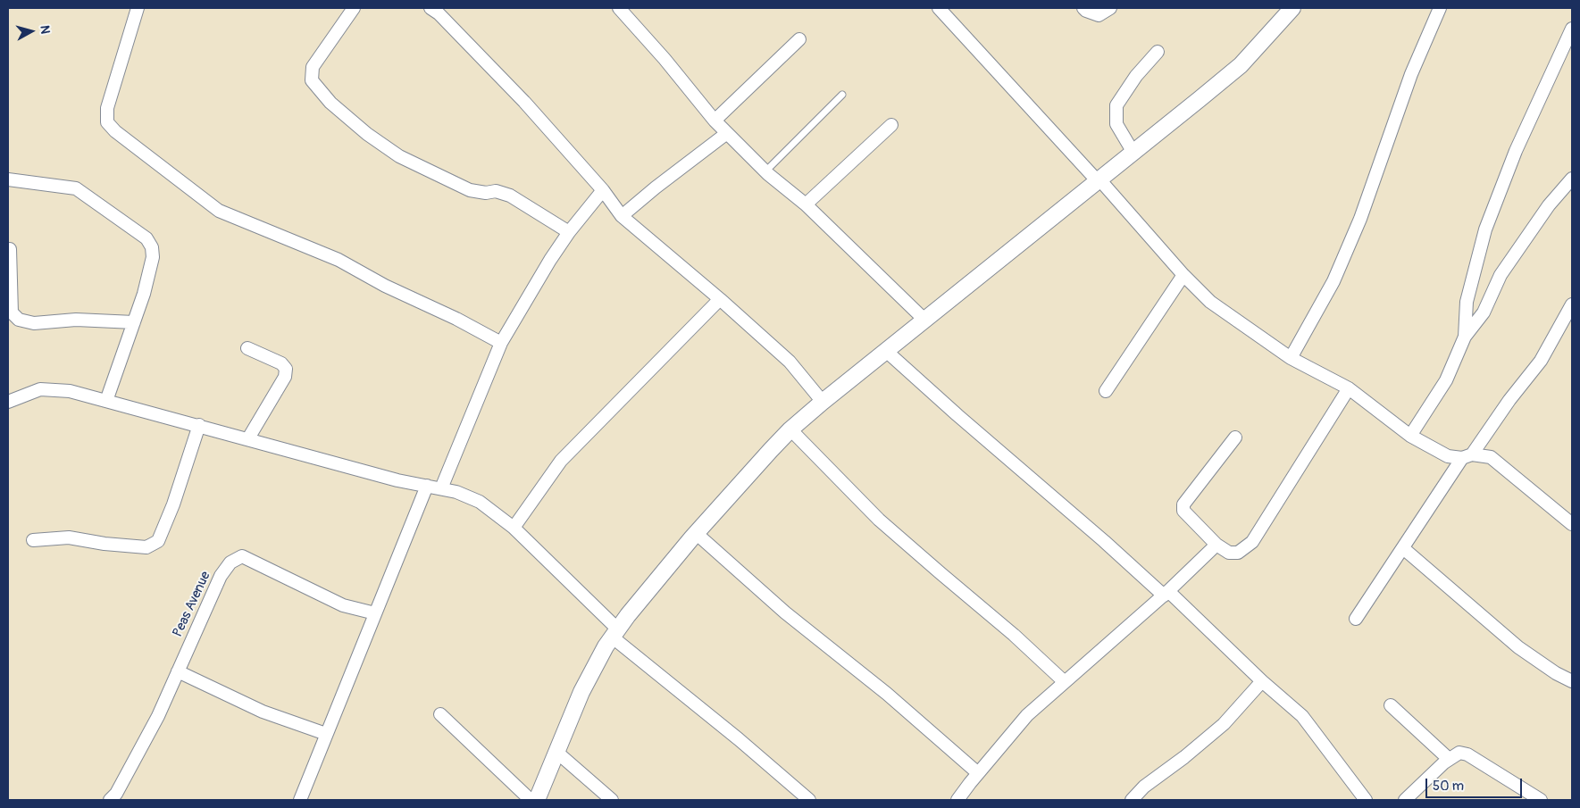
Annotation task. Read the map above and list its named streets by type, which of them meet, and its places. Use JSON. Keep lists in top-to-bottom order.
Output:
{
  "streets": {
    "street": ["Peas Avenue"]
  },
  "scale_bar": "50 m",
  "north": "right"
}
